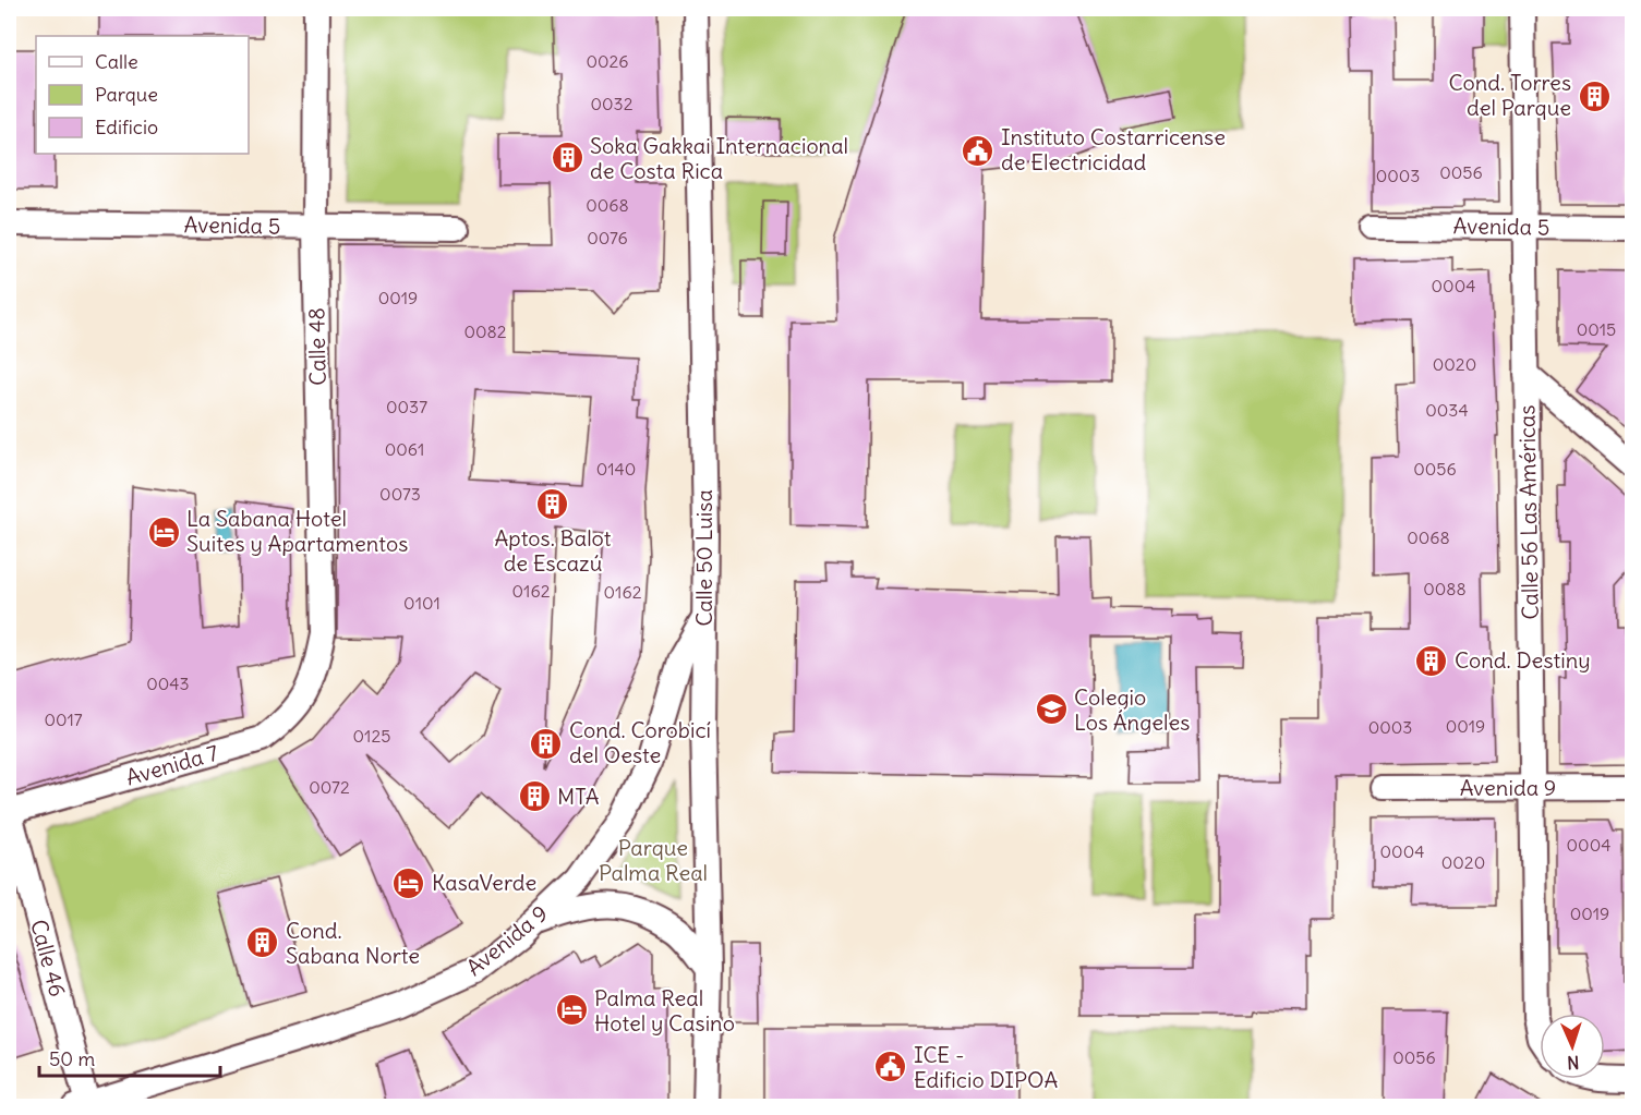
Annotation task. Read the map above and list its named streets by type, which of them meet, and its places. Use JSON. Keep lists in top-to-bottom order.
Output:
{
  "streets": {
    "street": [
      "Avenida 5",
      "Calle 48",
      "Calle 56 Las Américas",
      "Calle 50 Luisa",
      "Avenida 7",
      "Avenida 9",
      "Calle 46"
    ]
  },
  "crossings": [
    ["Avenida 5", "Calle 48"],
    ["Avenida 5", "Calle 56 Las Américas"],
    ["Calle 48", "Avenida 7"],
    ["Calle 56 Las Américas", "Avenida 9"],
    ["Calle 50 Luisa", "Avenida 9"],
    ["Avenida 7", "Calle 46"],
    ["Avenida 9", "Calle 46"]
  ],
  "parks": ["Parque Palma Real"],
  "places": {
    "building": [
      "Cond. Torres del Parque",
      "Soka Gakkai Internacional de Costa Rica",
      "Aptos. Balot de Escazú",
      "Cond. Destiny",
      "Cond. Corobicí del Oeste",
      "MTA",
      "Cond. Sabana Norte"
    ],
    "public building": ["Instituto Costarricense de Electricidad", "ICE - Edificio DIPOA"],
    "hotel": ["La Sabana Hotel Suites y Apartamentos", "KasaVerde", "Palma Real Hotel y Casino"],
    "school or university": ["Colegio Los Ángeles"]
  },
  "house_numbers": [
    "0026",
    "0032",
    "0056",
    "0003",
    "0068",
    "0076",
    "0004",
    "0019",
    "0015",
    "0082",
    "0020",
    "0037",
    "0034",
    "0061",
    "0140",
    "0056",
    "0073",
    "0068",
    "0088",
    "0162",
    "0162",
    "0101",
    "0043",
    "0017",
    "0019",
    "0003",
    "0125",
    "0072",
    "0004",
    "0004",
    "0020",
    "0019",
    "0056"
  ],
  "legend": ["Calle", "Parque", "Edificio"],
  "scale_bar": "50 m",
  "north": "bottom"
}
